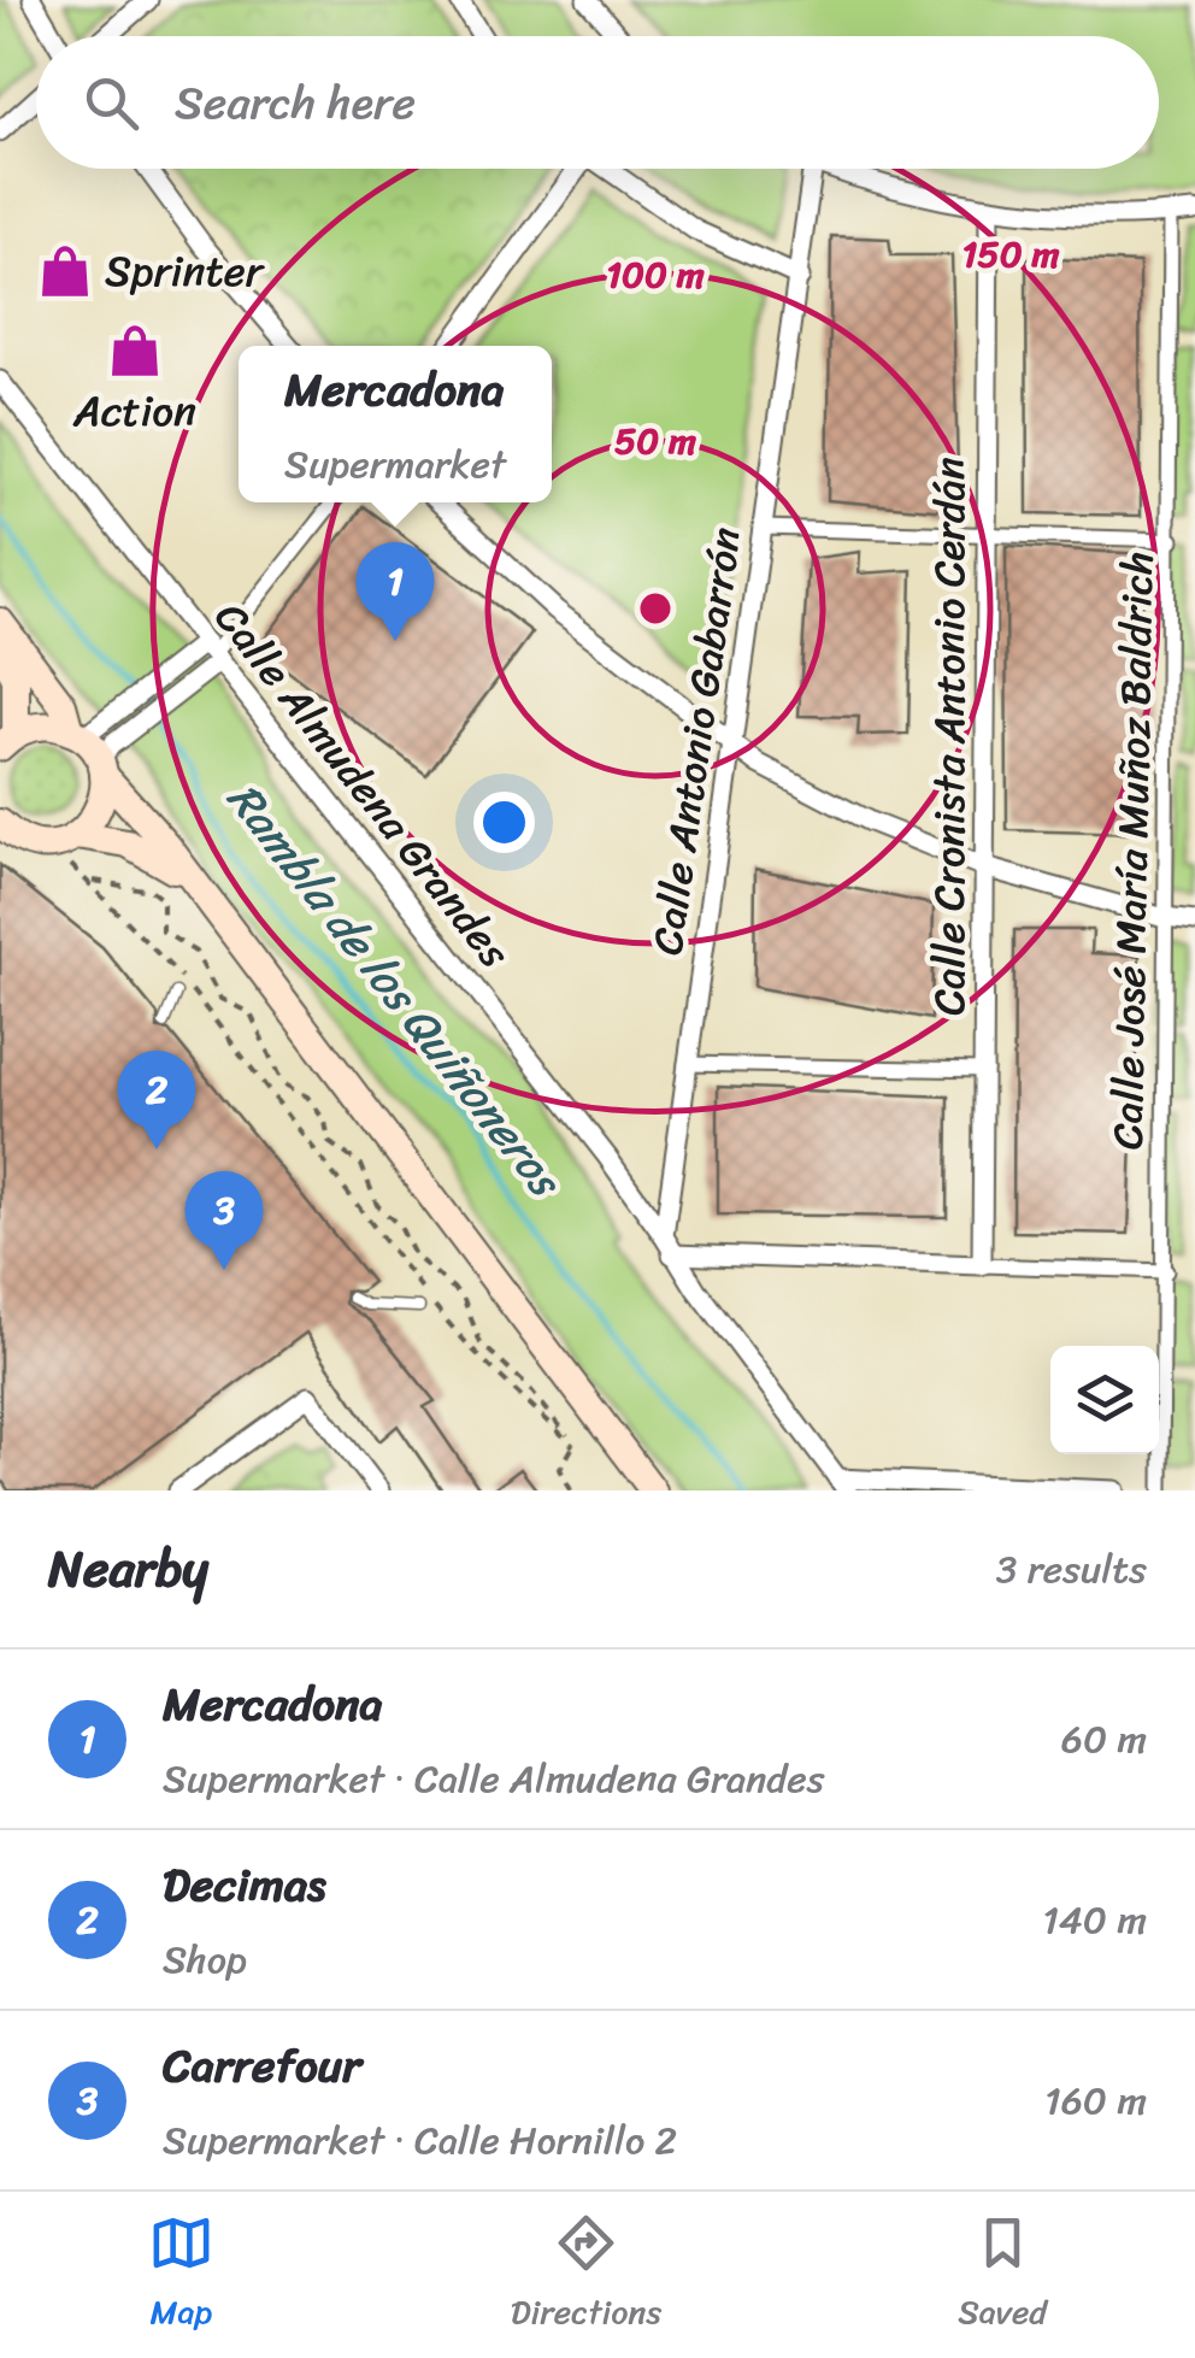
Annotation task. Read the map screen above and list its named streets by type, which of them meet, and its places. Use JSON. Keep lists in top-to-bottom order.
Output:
{
  "streets": {
    "street": [
      "Calle Cronista Antonio Cerdán",
      "Calle Antonio Gabarrón",
      "Calle Almudena Grandes",
      "Calle José María Muñoz Baldrich"
    ]
  },
  "crossings": [
    ["Calle Antonio Gabarrón", "Calle Almudena Grandes"]
  ],
  "water": ["Rambla de los Quiñoneros"],
  "places": {
    "shop": ["Sprinter", "Action"]
  },
  "page": {
    "search": "Search here",
    "popup": ["Mercadona", "Supermarket"],
    "pins": ["1", "2", "3"],
    "heading": ["Nearby", "3 results"],
    "list": [
      {
        "mark": "1",
        "name": "Mercadona",
        "note": "Supermarket · Calle Almudena Grandes",
        "value": "60 m"
      },
      {
        "mark": "2",
        "name": "Decimas",
        "note": "Shop",
        "value": "140 m"
      },
      {
        "mark": "3",
        "name": "Carrefour",
        "note": "Supermarket · Calle Hornillo 2",
        "value": "160 m"
      }
    ],
    "nav": ["Map", "Directions", "Saved"]
  },
  "rings": ["150 m", "100 m", "50 m"]
}
